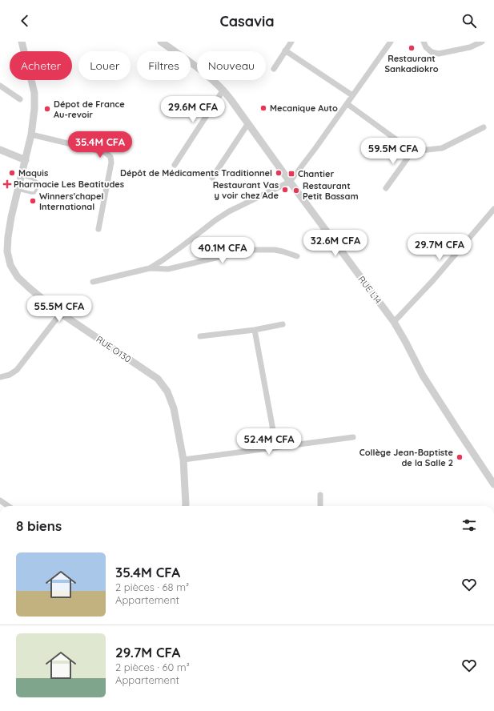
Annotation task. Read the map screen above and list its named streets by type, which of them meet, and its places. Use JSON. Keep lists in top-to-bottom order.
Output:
{
  "streets": {
    "street": ["RUE L14", "RUE O130"]
  },
  "places": {
    "other": [
      "Restaurant Sankadiokro",
      "Mecanique Auto",
      "Dépot de France Au-revoir",
      "Maquis",
      "Dépôt de Médicaments Traditionnel",
      "Restaurant Vas y voir chez Ade",
      "Restaurant Petit Bassam",
      "Winners'chapel International",
      "Collège Jean-Baptiste de la Salle 2"
    ],
    "transit": ["Chantier"],
    "health": ["Pharmacie Les Beatitudes"]
  },
  "page": {
    "header": "Casavia",
    "chip": [
      "Acheter",
      "Louer",
      "Filtres",
      "Nouveau"
    ],
    "price": [
      "29.6M CFA",
      "35.4M CFA",
      "59.5M CFA",
      "32.6M CFA",
      "29.7M CFA",
      "40.1M CFA",
      "55.5M CFA",
      "52.4M CFA"
    ],
    "heading": "8 biens",
    "list": [
      {
        "name": "35.4M CFA",
        "note": "2 pièces · 68 m² · Appartement"
      },
      {
        "name": "29.7M CFA",
        "note": "2 pièces · 60 m² · Appartement"
      }
    ]
  }
}
